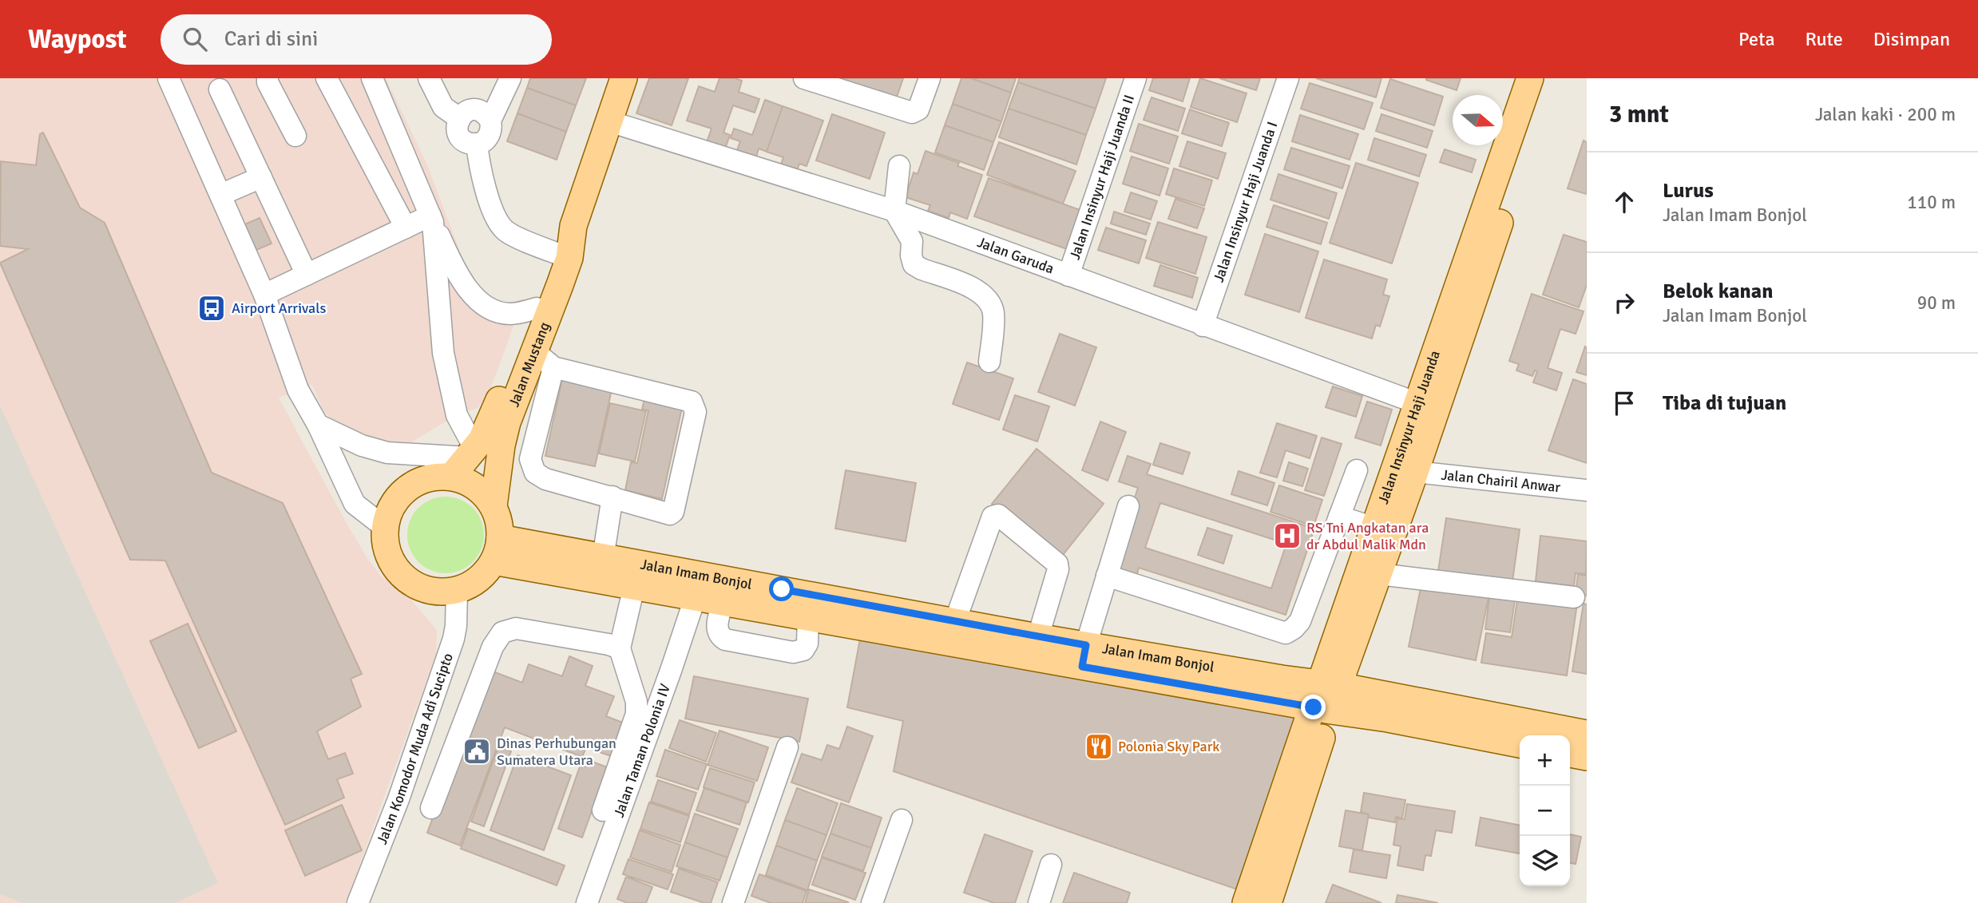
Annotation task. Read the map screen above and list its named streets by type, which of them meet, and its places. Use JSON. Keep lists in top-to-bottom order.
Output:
{
  "streets": {
    "main road": ["Jalan Mustang", "Jalan Insinyur Haji Juanda", "Jalan Imam Bonjol"],
    "street": [
      "Jalan Insinyur Haji Juanda II",
      "Jalan Insinyur Haji Juanda I",
      "Jalan Garuda",
      "Jalan Chairil Anwar",
      "Jalan Komodor Muda Adi Sucipto",
      "Jalan Taman Polonia IV"
    ]
  },
  "crossings": [
    ["Jalan Insinyur Haji Juanda II", "Jalan Garuda"],
    ["Jalan Insinyur Haji Juanda I", "Jalan Garuda"],
    ["Jalan Garuda", "Jalan Mustang"],
    ["Jalan Garuda", "Jalan Insinyur Haji Juanda"],
    ["Jalan Mustang", "Jalan Imam Bonjol"],
    ["Jalan Mustang", "Jalan Komodor Muda Adi Sucipto"],
    ["Jalan Insinyur Haji Juanda", "Jalan Chairil Anwar"],
    ["Jalan Insinyur Haji Juanda", "Jalan Imam Bonjol"],
    ["Jalan Imam Bonjol", "Jalan Komodor Muda Adi Sucipto"],
    ["Jalan Imam Bonjol", "Jalan Taman Polonia IV"]
  ],
  "places": {
    "bus stop": ["Airport Arrivals"],
    "hospital": ["RS Tni Angkatan ara dr Abdul Malik Mdn"],
    "restaurant": ["Polonia Sky Park"],
    "public building": ["Dinas Perhubungan Sumatera Utara"]
  },
  "north": "right",
  "page": {
    "header": "Waypost",
    "search": "Cari di sini",
    "nav": ["Peta", "Rute", "Disimpan"],
    "heading": ["3 mnt", "Jalan kaki · 200 m"],
    "list": [
      ["Lurus", "Jalan Imam Bonjol", "110 m"],
      ["Belok kanan", "Jalan Imam Bonjol", "90 m"],
      "Tiba di tujuan"
    ],
    "map_buttons": ["+", "−"]
  }
}
